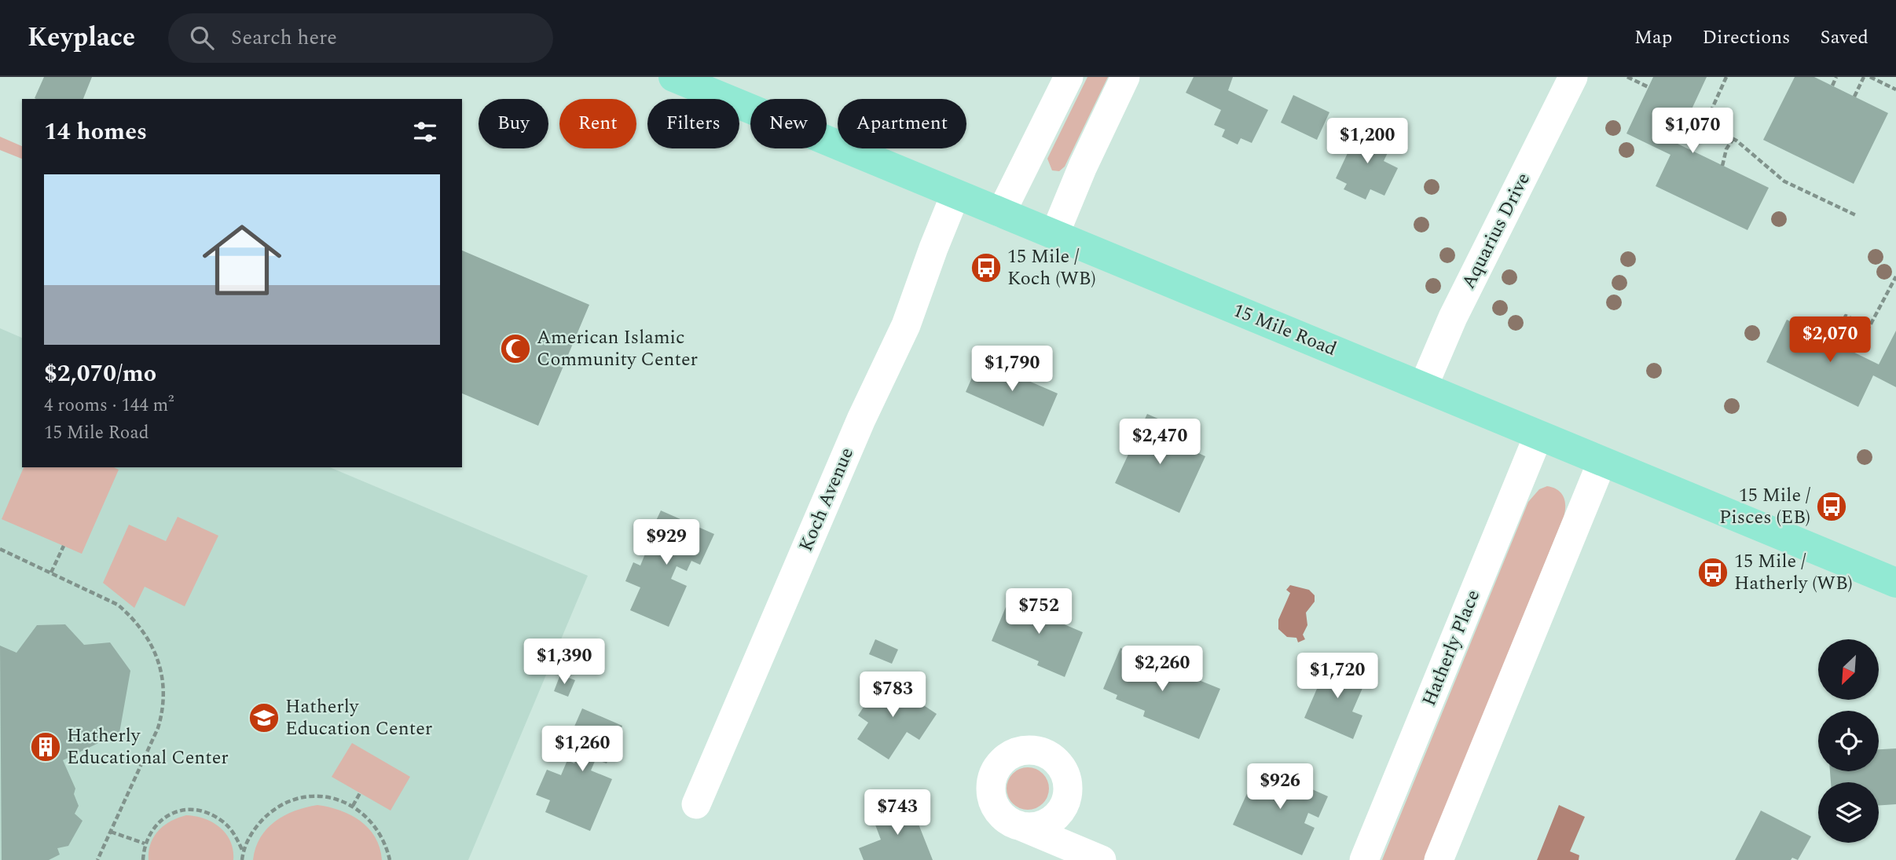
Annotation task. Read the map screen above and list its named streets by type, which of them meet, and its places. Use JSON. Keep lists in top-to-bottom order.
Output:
{
  "streets": {
    "main road": ["15 Mile Road"],
    "street": ["Aquarius Drive", "Koch Avenue", "Hatherly Place"]
  },
  "crossings": [
    ["Aquarius Drive", "15 Mile Road"],
    ["15 Mile Road", "Koch Avenue"],
    ["15 Mile Road", "Hatherly Place"]
  ],
  "places": {
    "bus stop": ["15 Mile / Koch (WB)", "15 Mile / Pisces (EB)", "15 Mile / Hatherly (WB)"],
    "mosque": ["American Islamic Community Center"],
    "school or university": ["Hatherly Education Center"],
    "building": ["Hatherly Educational Center"]
  },
  "north": "bottom left",
  "page": {
    "header": "Keyplace",
    "search": "Search here",
    "nav": ["Map", "Directions", "Saved"],
    "chip": [
      "Buy",
      "Rent",
      "Filters",
      "New",
      "Apartment"
    ],
    "heading": "14 homes",
    "price": [
      "$1,070",
      "$1,200",
      "$2,070",
      "$1,790",
      "$2,470",
      "$929",
      "$752",
      "$1,390",
      "$2,260",
      "$1,720",
      "$783",
      "$1,260",
      "$926",
      "$743"
    ],
    "list": [
      {
        "name": "$2,070/mo",
        "note": "4 rooms · 144 m² · 15 Mile Road"
      }
    ]
  }
}
